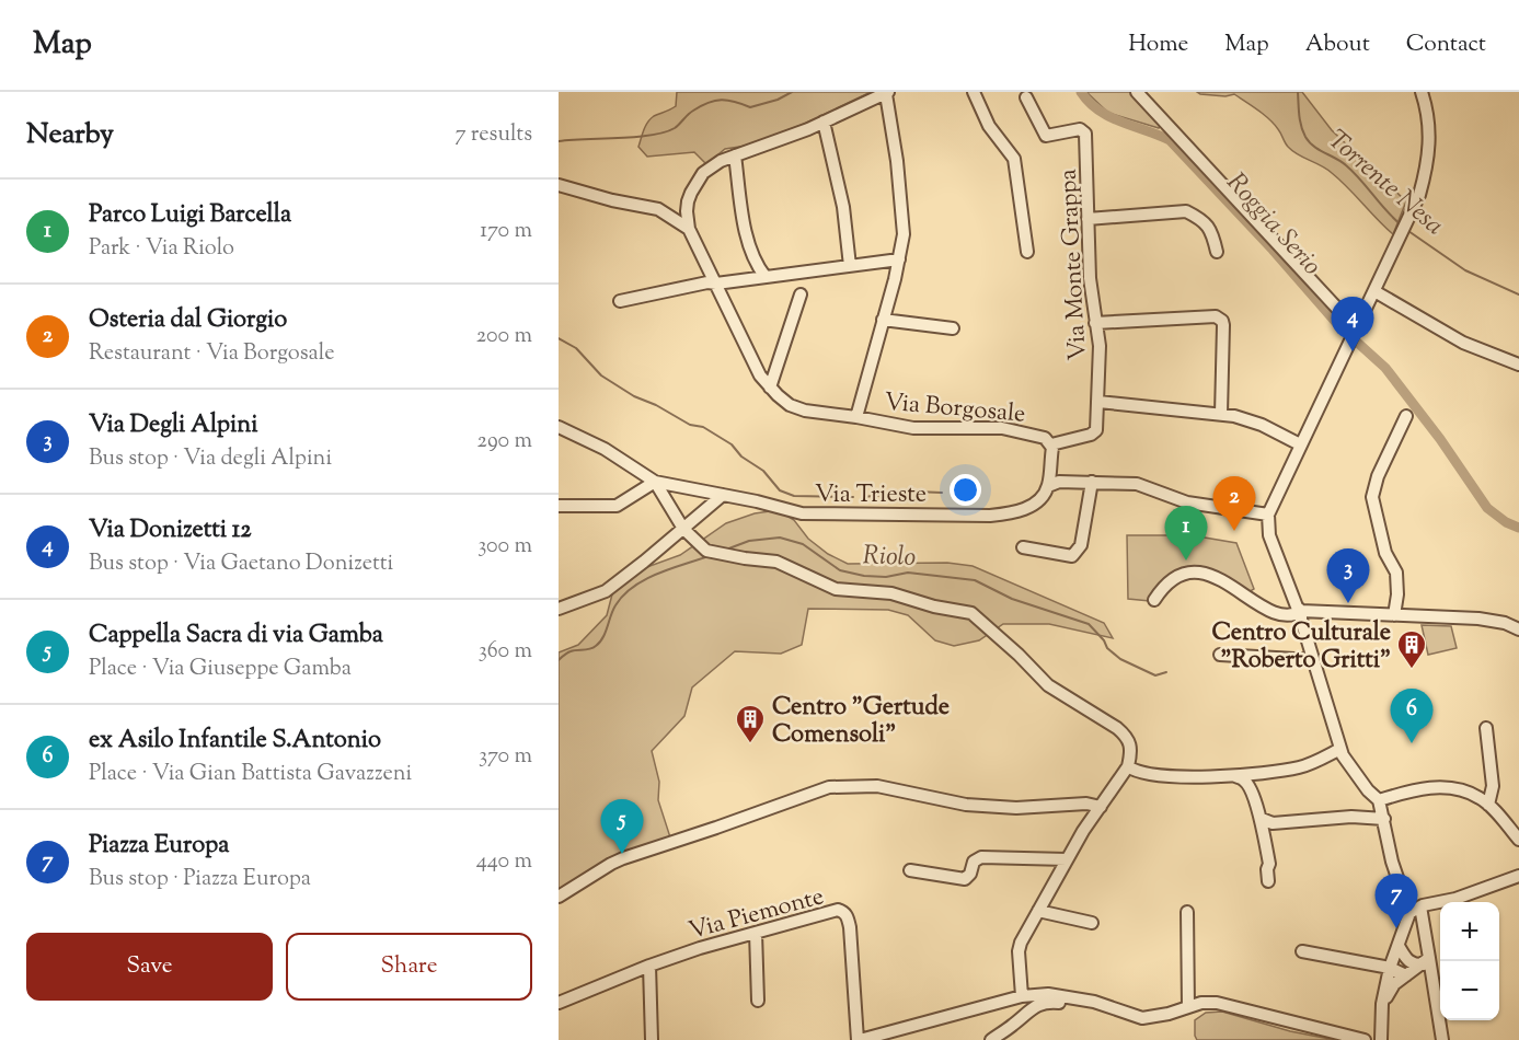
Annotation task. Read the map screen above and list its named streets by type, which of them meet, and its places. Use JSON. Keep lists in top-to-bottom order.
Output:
{
  "streets": {
    "street": [
      "Via Monte Grappa",
      "Via Borgosale",
      "Via Trieste",
      "Via Piemonte"
    ]
  },
  "crossings": [
    ["Via Monte Grappa", "Via Borgosale"],
    ["Via Borgosale", "Via Trieste"]
  ],
  "water": ["Torrente Nesa", "Roggia Serio", "Riolo"],
  "places": {
    "building": ["Centro Culturale \"Roberto Gritti\"", "Centro \"Gertude Comensoli\""]
  },
  "page": {
    "header": "Map",
    "nav": [
      "Home",
      "Map",
      "About",
      "Contact"
    ],
    "heading": ["Nearby", "7 results"],
    "list": [
      {
        "mark": "1",
        "name": "Parco Luigi Barcella",
        "note": "Park · Via Riolo",
        "value": "170 m"
      },
      {
        "mark": "2",
        "name": "Osteria dal Giorgio",
        "note": "Restaurant · Via Borgosale",
        "value": "200 m"
      },
      {
        "mark": "3",
        "name": "Via Degli Alpini",
        "note": "Bus stop · Via degli Alpini",
        "value": "290 m"
      },
      {
        "mark": "4",
        "name": "Via Donizetti 12",
        "note": "Bus stop · Via Gaetano Donizetti",
        "value": "300 m"
      },
      {
        "mark": "5",
        "name": "Cappella Sacra di via Gamba",
        "note": "Place · Via Giuseppe Gamba",
        "value": "360 m"
      },
      {
        "mark": "6",
        "name": "ex Asilo Infantile S.Antonio",
        "note": "Place · Via Gian Battista Gavazzeni",
        "value": "370 m"
      },
      {
        "mark": "7",
        "name": "Piazza Europa",
        "note": "Bus stop · Piazza Europa",
        "value": "440 m"
      }
    ],
    "pins": [
      "4",
      "2",
      "1",
      "3",
      "6",
      "5",
      "7"
    ],
    "map_buttons": ["+", "−"],
    "buttons": ["Save", "Share"]
  }
}
